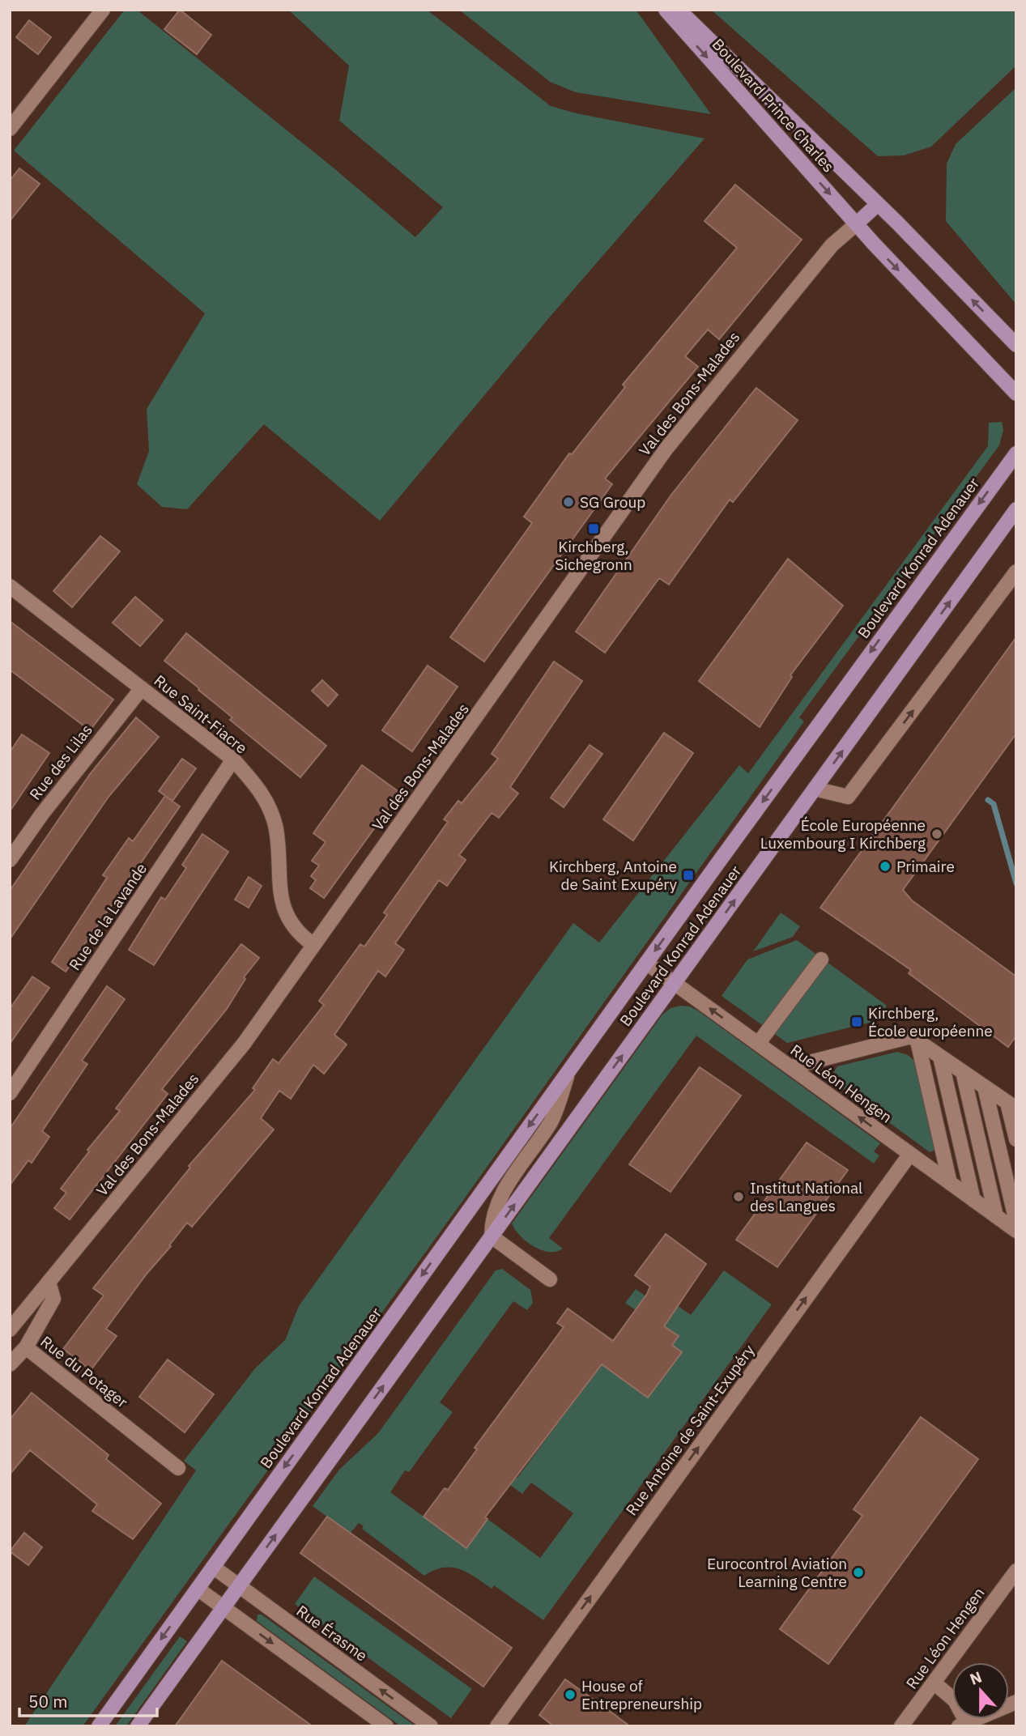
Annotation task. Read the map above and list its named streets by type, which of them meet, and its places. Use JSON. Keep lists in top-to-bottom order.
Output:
{
  "streets": {
    "main road": ["Boulevard Prince Charles", "Boulevard Konrad Adenauer"],
    "street": [
      "Val des Bons-Malades",
      "Rue Saint-Fiacre",
      "Rue des Lilas",
      "Rue de la Lavande",
      "Rue Léon Hengen",
      "Rue du Potager",
      "Rue Antoine de Saint-Exupéry",
      "Rue Érasme"
    ]
  },
  "crossings": [
    ["Boulevard Prince Charles", "Val des Bons-Malades"],
    ["Val des Bons-Malades", "Rue Saint-Fiacre"],
    ["Val des Bons-Malades", "Rue du Potager"],
    ["Boulevard Konrad Adenauer", "Rue Léon Hengen"],
    ["Boulevard Konrad Adenauer", "Rue Érasme"],
    ["Rue Saint-Fiacre", "Rue des Lilas"],
    ["Rue Saint-Fiacre", "Rue de la Lavande"],
    ["Rue Léon Hengen", "Rue Antoine de Saint-Exupéry"]
  ],
  "one_way": ["Rue Léon Hengen", "Rue Antoine de Saint-Exupéry"],
  "places": {
    "other": [
      "SG Group",
      "École Européenne Luxembourg I Kirchberg",
      "Primaire",
      "Institut National des Langues",
      "Eurocontrol Aviation Learning Centre",
      "House of Entrepreneurship"
    ],
    "transit": ["Kirchberg, Sichegronn", "Kirchberg, Antoine de Saint Exupéry", "Kirchberg, École européenne"]
  },
  "scale_bar": "50 m",
  "north": "top"
}
